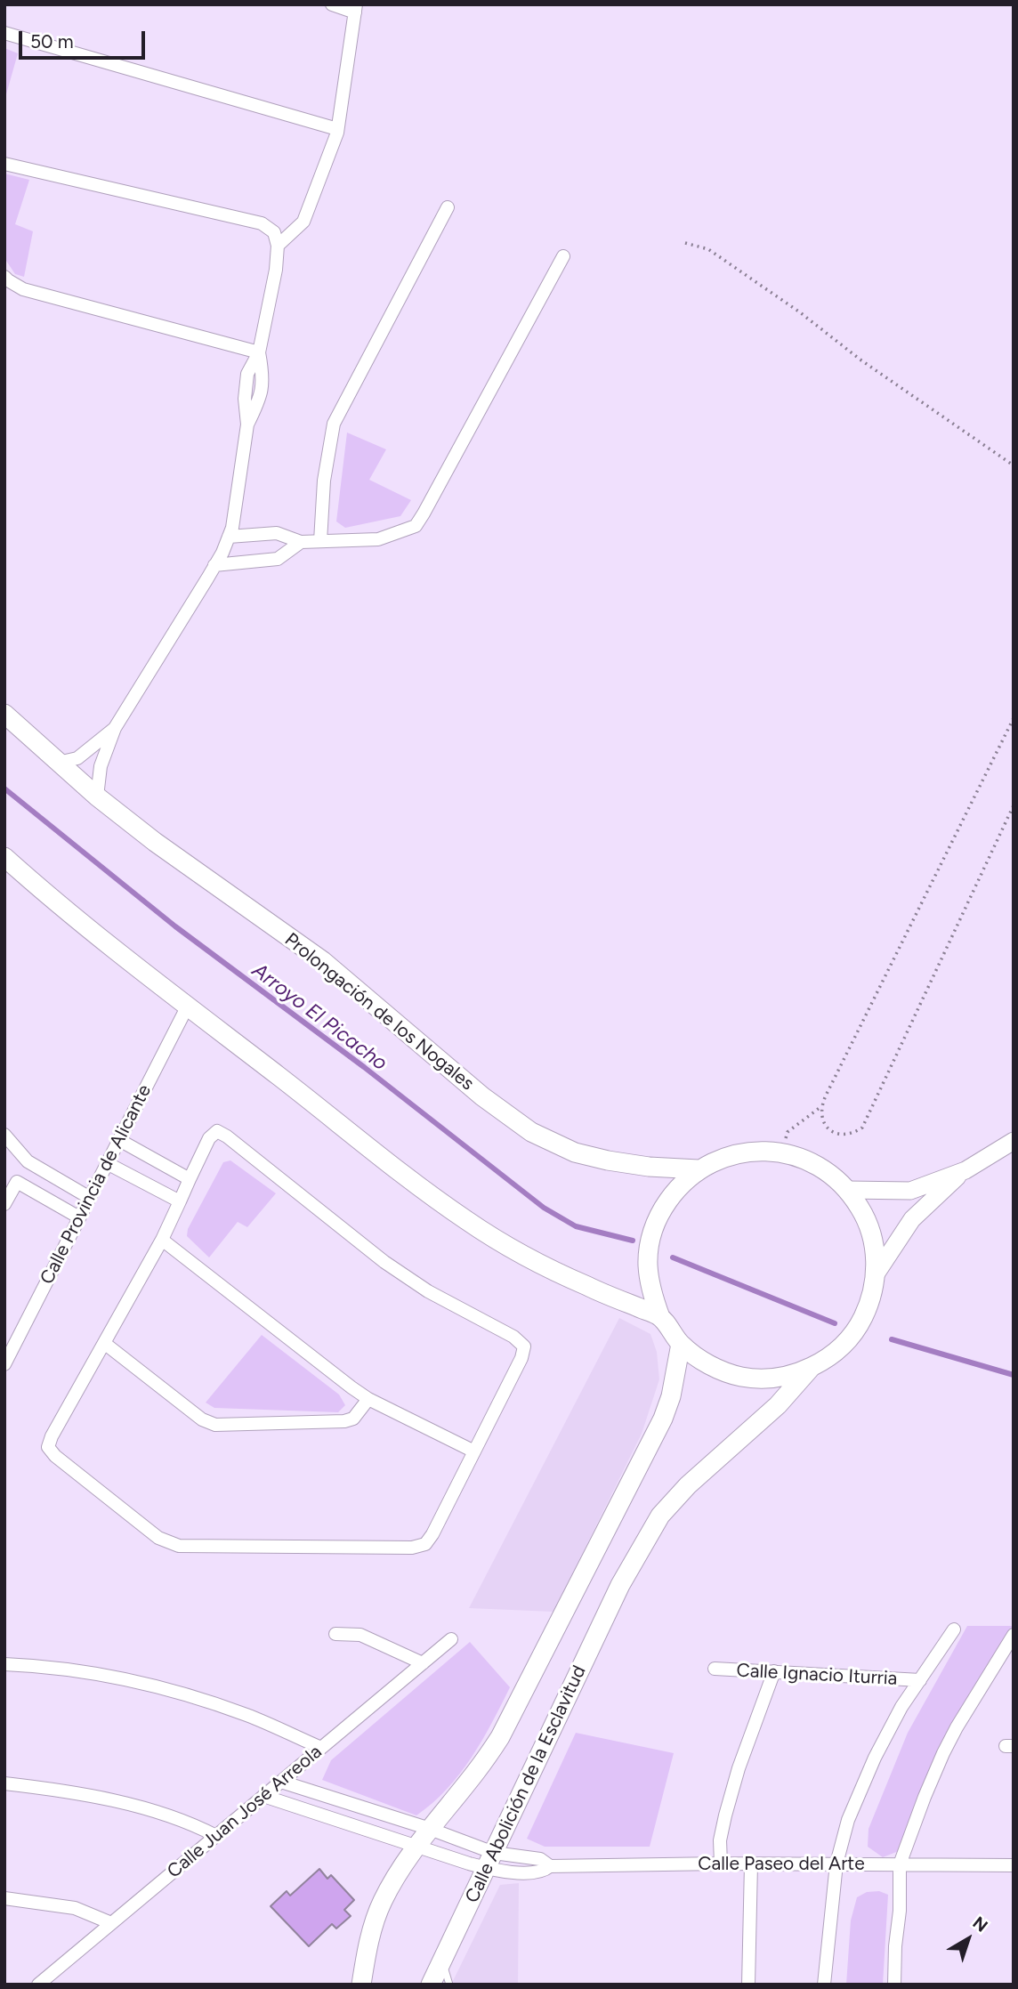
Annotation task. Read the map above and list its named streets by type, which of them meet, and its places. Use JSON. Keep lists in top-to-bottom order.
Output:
{
  "streets": {
    "main road": ["Prolongación de los Nogales", "Calle Abolición de la Esclavitud"],
    "street": [
      "Calle Provincia de Alicante",
      "Calle Ignacio Iturria",
      "Calle Juan José Arreola",
      "Calle Paseo del Arte"
    ]
  },
  "crossings": [
    ["Prolongación de los Nogales", "Calle Provincia de Alicante"],
    ["Prolongación de los Nogales", "Calle Abolición de la Esclavitud"],
    ["Calle Abolición de la Esclavitud", "Calle Paseo del Arte"],
    ["Calle Juan José Arreola", "Calle Paseo del Arte"]
  ],
  "water": ["Arroyo El Picacho"],
  "scale_bar": "50 m",
  "north": "top right"
}
